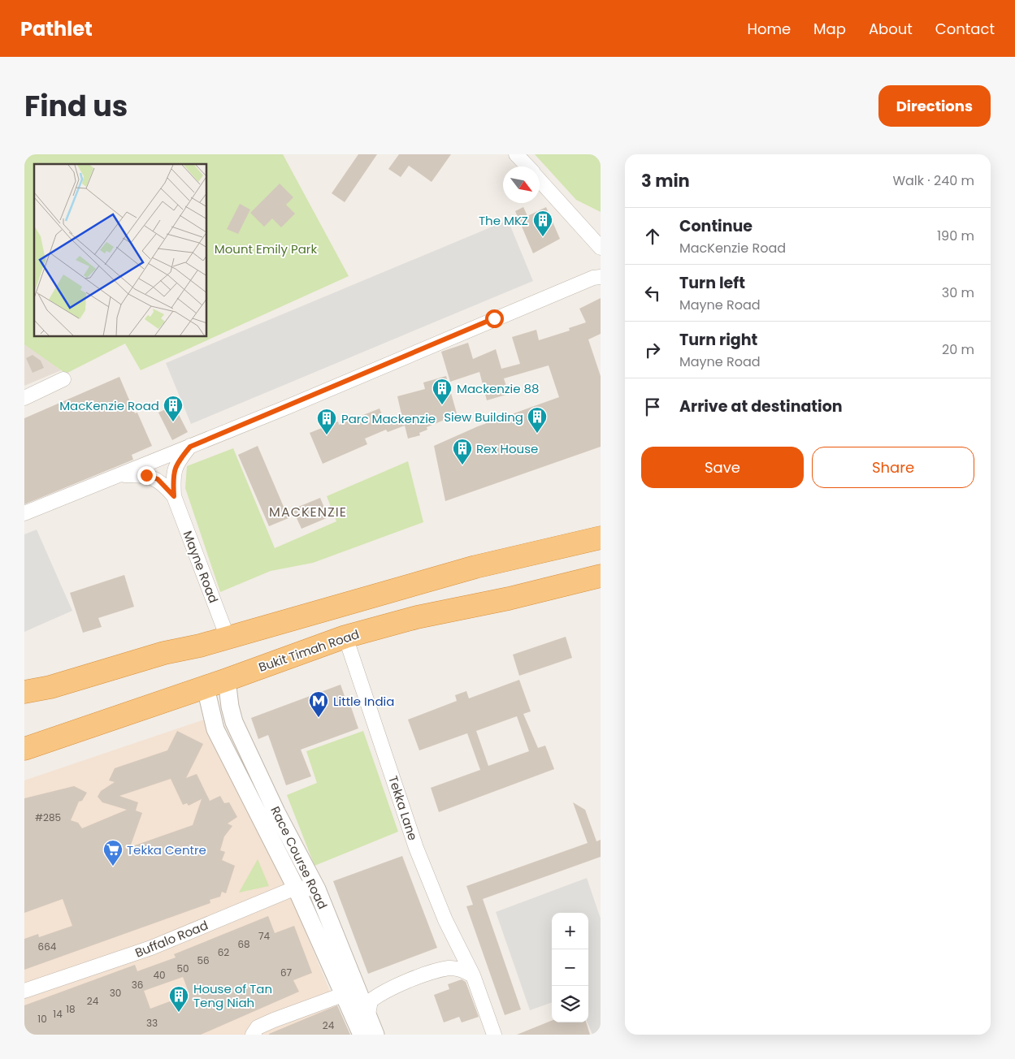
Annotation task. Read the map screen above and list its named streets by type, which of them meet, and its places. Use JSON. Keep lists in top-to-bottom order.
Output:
{
  "streets": {
    "highway": ["Bukit Timah Road"],
    "street": [
      "Mayne Road",
      "Tekka Lane",
      "Race Course Road",
      "Buffalo Road"
    ]
  },
  "crossings": [
    ["Bukit Timah Road", "Tekka Lane"],
    ["Bukit Timah Road", "Race Course Road"],
    ["Race Course Road", "Buffalo Road"]
  ],
  "districts": ["MACKENZIE"],
  "parks": ["Mount Emily Park"],
  "places": {
    "building": [
      "The MKZ",
      "Mackenzie 88",
      "MacKenzie Road",
      "Siew Building",
      "Parc Mackenzie",
      "Rex House",
      "House of Tan Teng Niah"
    ],
    "metro station": ["Little India"],
    "supermarket": ["Tekka Centre"]
  },
  "house_numbers": [
    "#285",
    "74",
    "68",
    "664",
    "62",
    "56",
    "50",
    "67",
    "40",
    "36",
    "30",
    "24",
    "18",
    "14",
    "10",
    "33",
    "24"
  ],
  "north": "bottom right",
  "page": {
    "header": "Pathlet",
    "nav": [
      "Home",
      "Map",
      "About",
      "Contact"
    ],
    "title": "Find us",
    "buttons": [
      "Directions",
      ["Save", "Share"]
    ],
    "heading": ["3 min", "Walk · 240 m"],
    "list": [
      ["Continue", "MacKenzie Road", "190 m"],
      ["Turn left", "Mayne Road", "30 m"],
      ["Turn right", "Mayne Road", "20 m"],
      "Arrive at destination"
    ],
    "map_buttons": ["+", "−"]
  }
}
